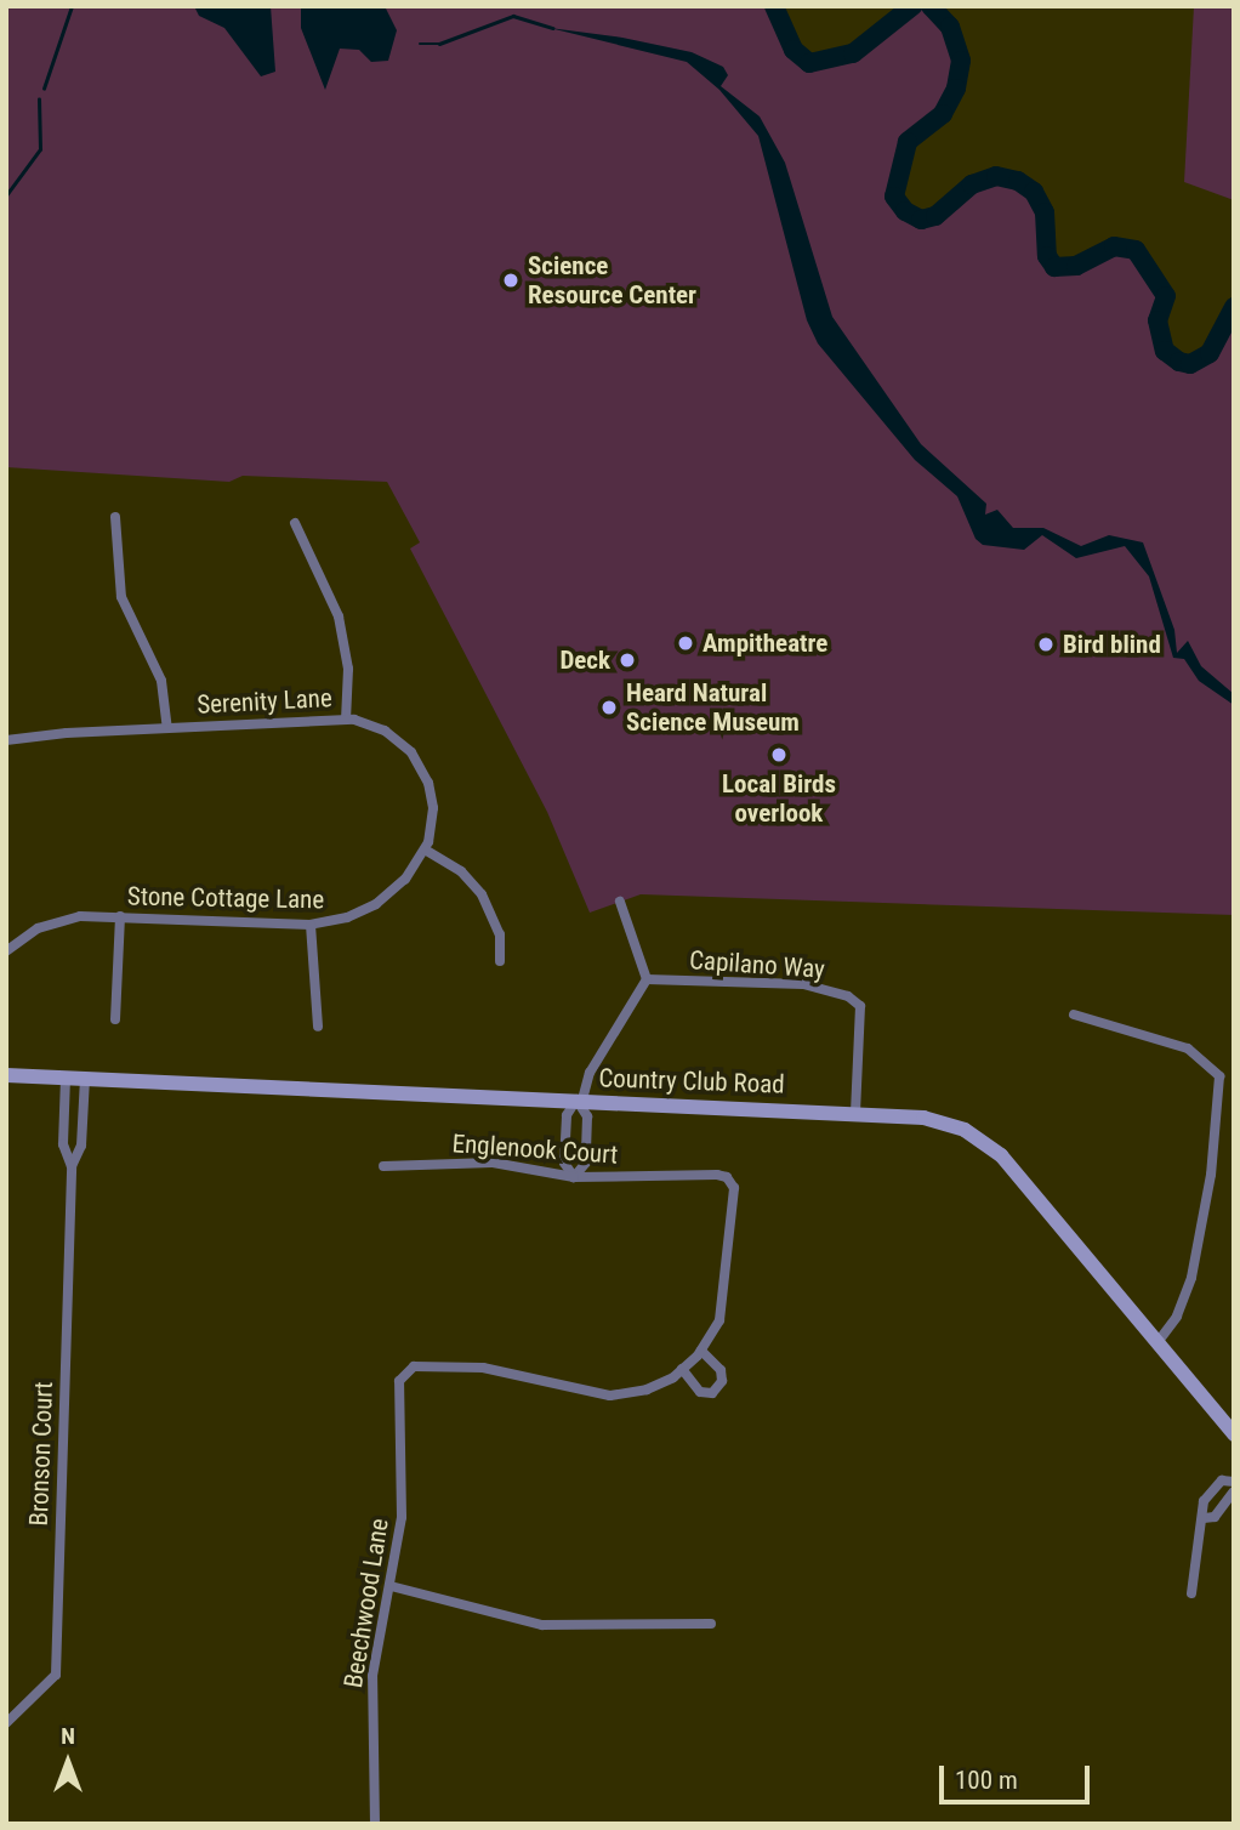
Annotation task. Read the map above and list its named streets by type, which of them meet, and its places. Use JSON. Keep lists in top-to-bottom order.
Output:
{
  "streets": {
    "main road": ["Country Club Road"],
    "street": [
      "Serenity Lane",
      "Stone Cottage Lane",
      "Capilano Way",
      "Englenook Court",
      "Bronson Court",
      "Beechwood Lane"
    ]
  },
  "crossings": [
    ["Serenity Lane", "Stone Cottage Lane"],
    ["Capilano Way", "Country Club Road"],
    ["Country Club Road", "Bronson Court"],
    ["Englenook Court", "Beechwood Lane"]
  ],
  "places": [
    "Science Resource Center",
    "Ampitheatre",
    "Bird blind",
    "Deck",
    "Heard Natural Science Museum",
    "Local Birds overlook"
  ],
  "scale_bar": "100 m",
  "north": "top"
}
